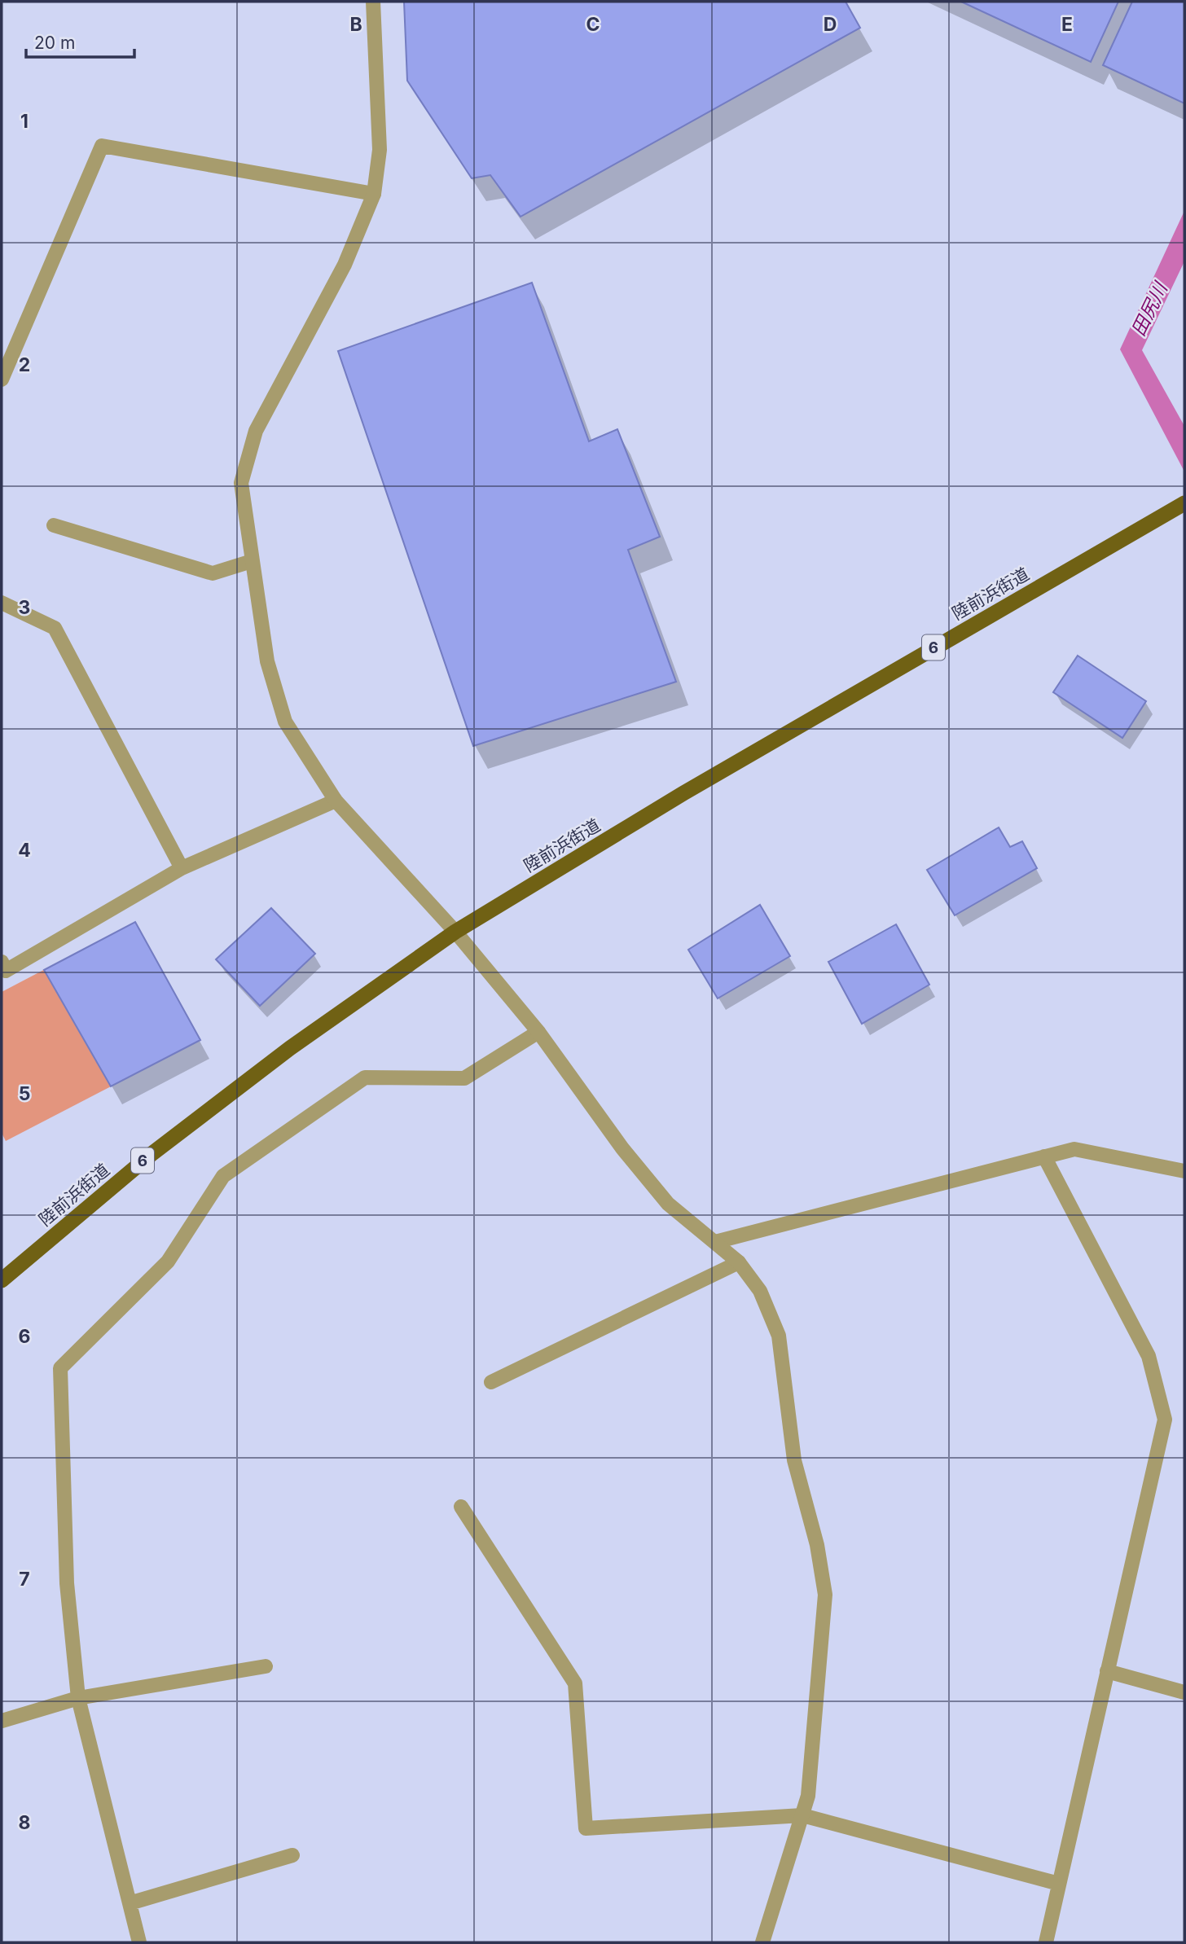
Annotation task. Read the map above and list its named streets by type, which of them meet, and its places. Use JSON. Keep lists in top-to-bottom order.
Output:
{
  "streets": {
    "highway": ["陸前浜街道", "6"]
  },
  "water": ["田尻川"],
  "scale_bar": "20 m",
  "grid": {
    "columns": [
      "B",
      "C",
      "D",
      "E"
    ],
    "rows": [
      "1",
      "2",
      "3",
      "4",
      "5",
      "6",
      "7",
      "8"
    ]
  }
}
